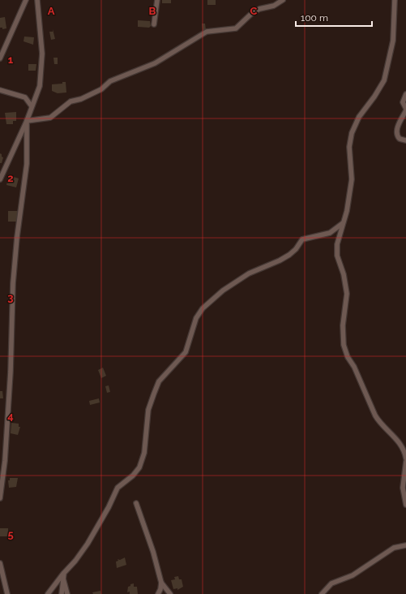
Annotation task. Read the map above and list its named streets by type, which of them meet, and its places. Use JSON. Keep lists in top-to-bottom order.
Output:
{
  "scale_bar": "100 m",
  "grid": {
    "columns": ["A", "B", "C"],
    "rows": [
      "1",
      "2",
      "3",
      "4",
      "5"
    ]
  }
}
